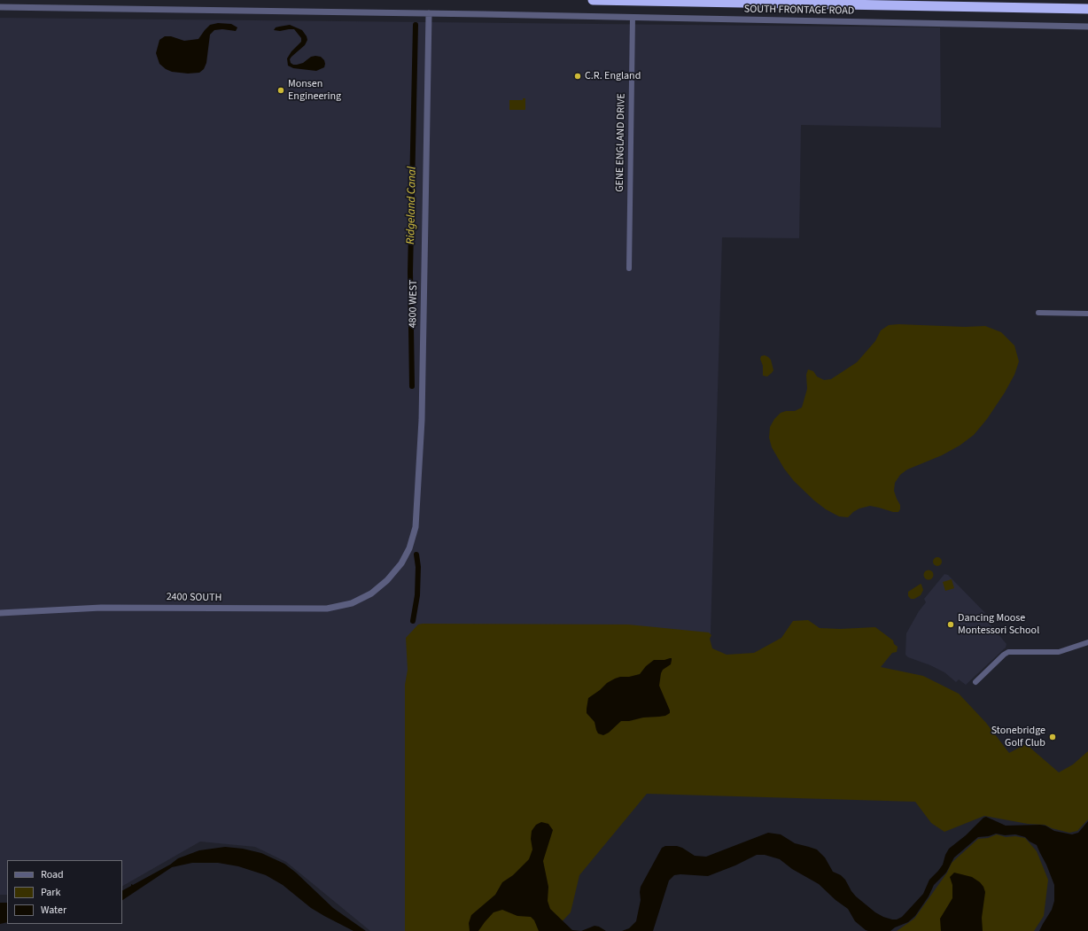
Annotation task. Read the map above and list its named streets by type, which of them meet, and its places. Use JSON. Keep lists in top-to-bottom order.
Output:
{
  "streets": {
    "street": [
      "SOUTH FRONTAGE ROAD",
      "GENE ENGLAND DRIVE",
      "4800 WEST",
      "2400 SOUTH"
    ]
  },
  "crossings": [
    ["SOUTH FRONTAGE ROAD", "GENE ENGLAND DRIVE"],
    ["SOUTH FRONTAGE ROAD", "4800 WEST"],
    ["4800 WEST", "2400 SOUTH"]
  ],
  "water": ["Ridgeland Canal"],
  "places": [
    "C.R. England",
    "Monsen Engineering",
    "Dancing Moose Montessori School",
    "Stonebridge Golf Club"
  ],
  "legend": ["Road", "Park", "Water"]
}
